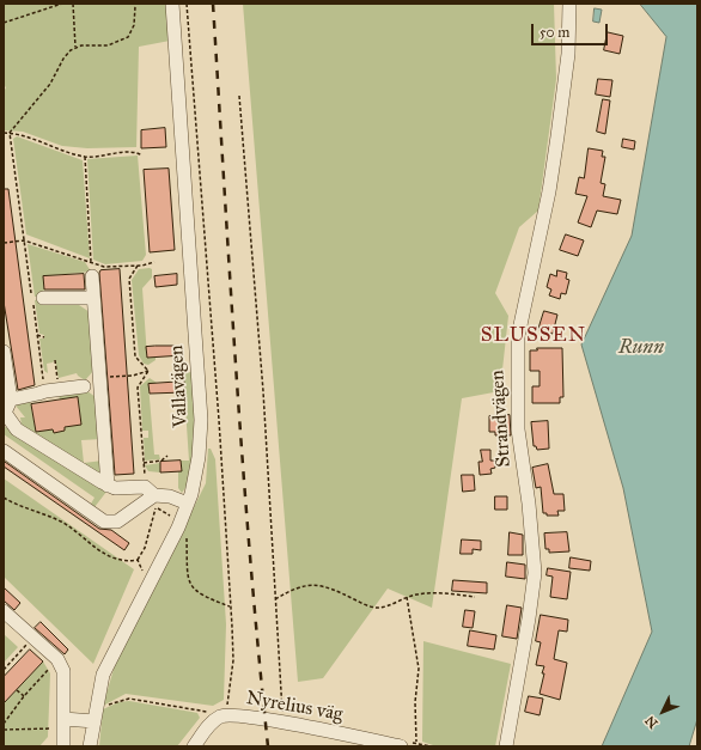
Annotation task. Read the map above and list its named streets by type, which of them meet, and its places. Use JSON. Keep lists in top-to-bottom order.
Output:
{
  "streets": {
    "street": ["Vallavägen", "Strandvägen", "Nyrelius väg"]
  },
  "districts": ["SLUSSEN"],
  "water": ["Runn"],
  "scale_bar": "50 m",
  "north": "bottom left"
}
